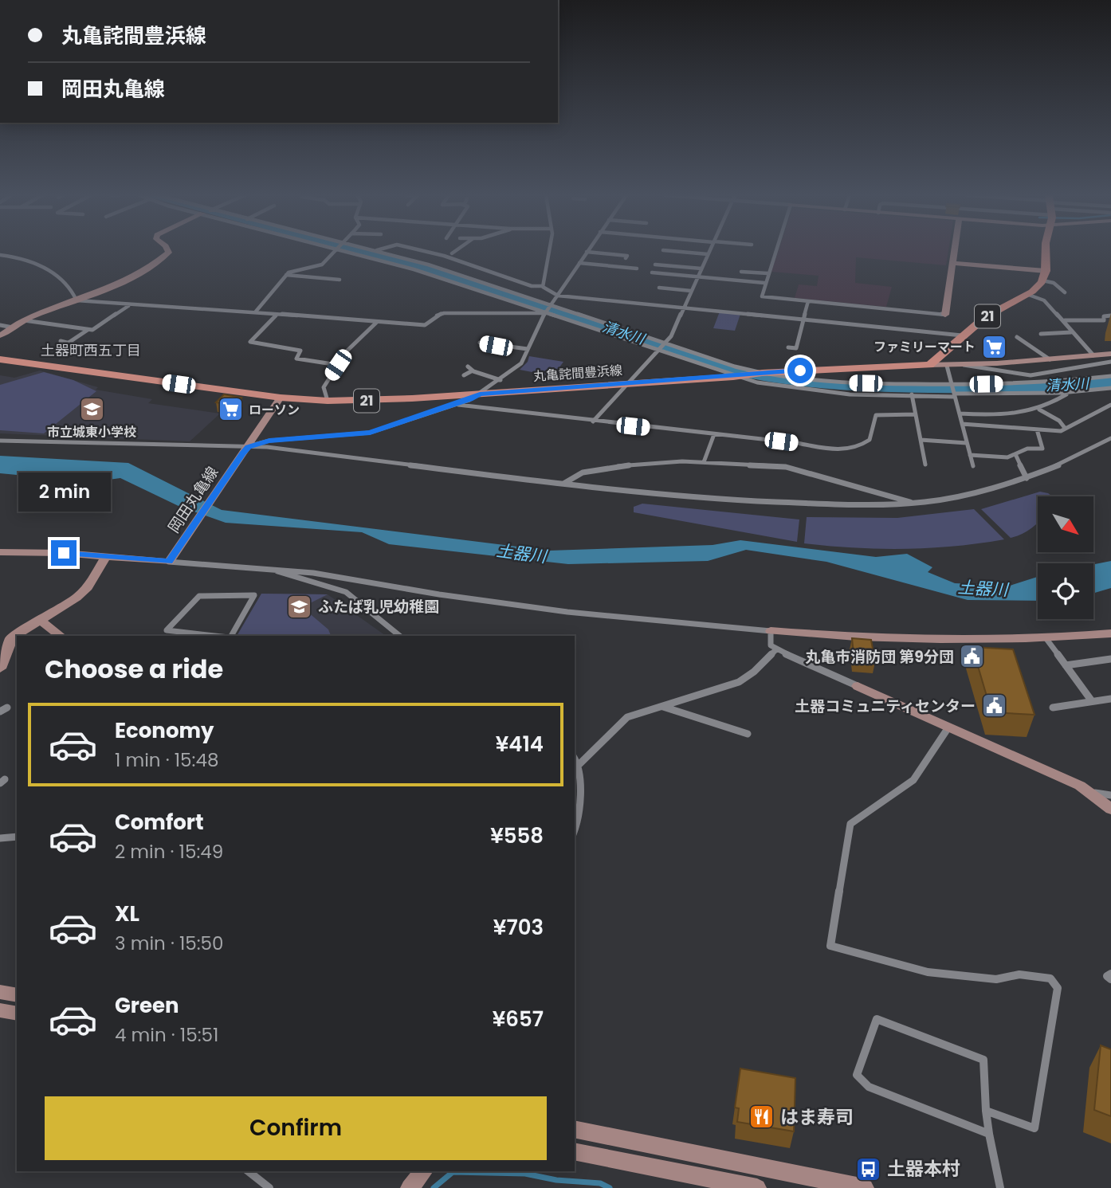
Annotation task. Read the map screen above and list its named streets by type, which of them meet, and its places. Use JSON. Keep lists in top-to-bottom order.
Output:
{
  "streets": {
    "main road": ["21", "丸亀詫間豊浜線"],
    "street": ["岡田丸亀線"]
  },
  "crossings": [
    ["21", "丸亀詫間豊浜線"],
    ["丸亀詫間豊浜線", "岡田丸亀線"]
  ],
  "districts": ["土器町西五丁目"],
  "water": ["清水川", "土器川"],
  "places": {
    "supermarket": ["ファミリーマート", "ローソン"],
    "school or university": ["市立城東小学校", "ふたば乳児幼稚園"],
    "public building": ["丸亀市消防団 第9分団", "土器コミュニティセンター"],
    "restaurant": ["はま寿司"],
    "bus stop": ["土器本村"]
  },
  "north": "bottom right",
  "page": {
    "banner": ["丸亀詫間豊浜線", "岡田丸亀線"],
    "bubble": "2 min",
    "heading": "Choose a ride",
    "list": [
      {
        "name": "Economy",
        "note": "1 min · 15:48",
        "value": "¥414"
      },
      {
        "name": "Comfort",
        "note": "2 min · 15:49",
        "value": "¥558"
      },
      {
        "name": "XL",
        "note": "3 min · 15:50",
        "value": "¥703"
      },
      {
        "name": "Green",
        "note": "4 min · 15:51",
        "value": "¥657"
      }
    ],
    "buttons": "Confirm"
  }
}
